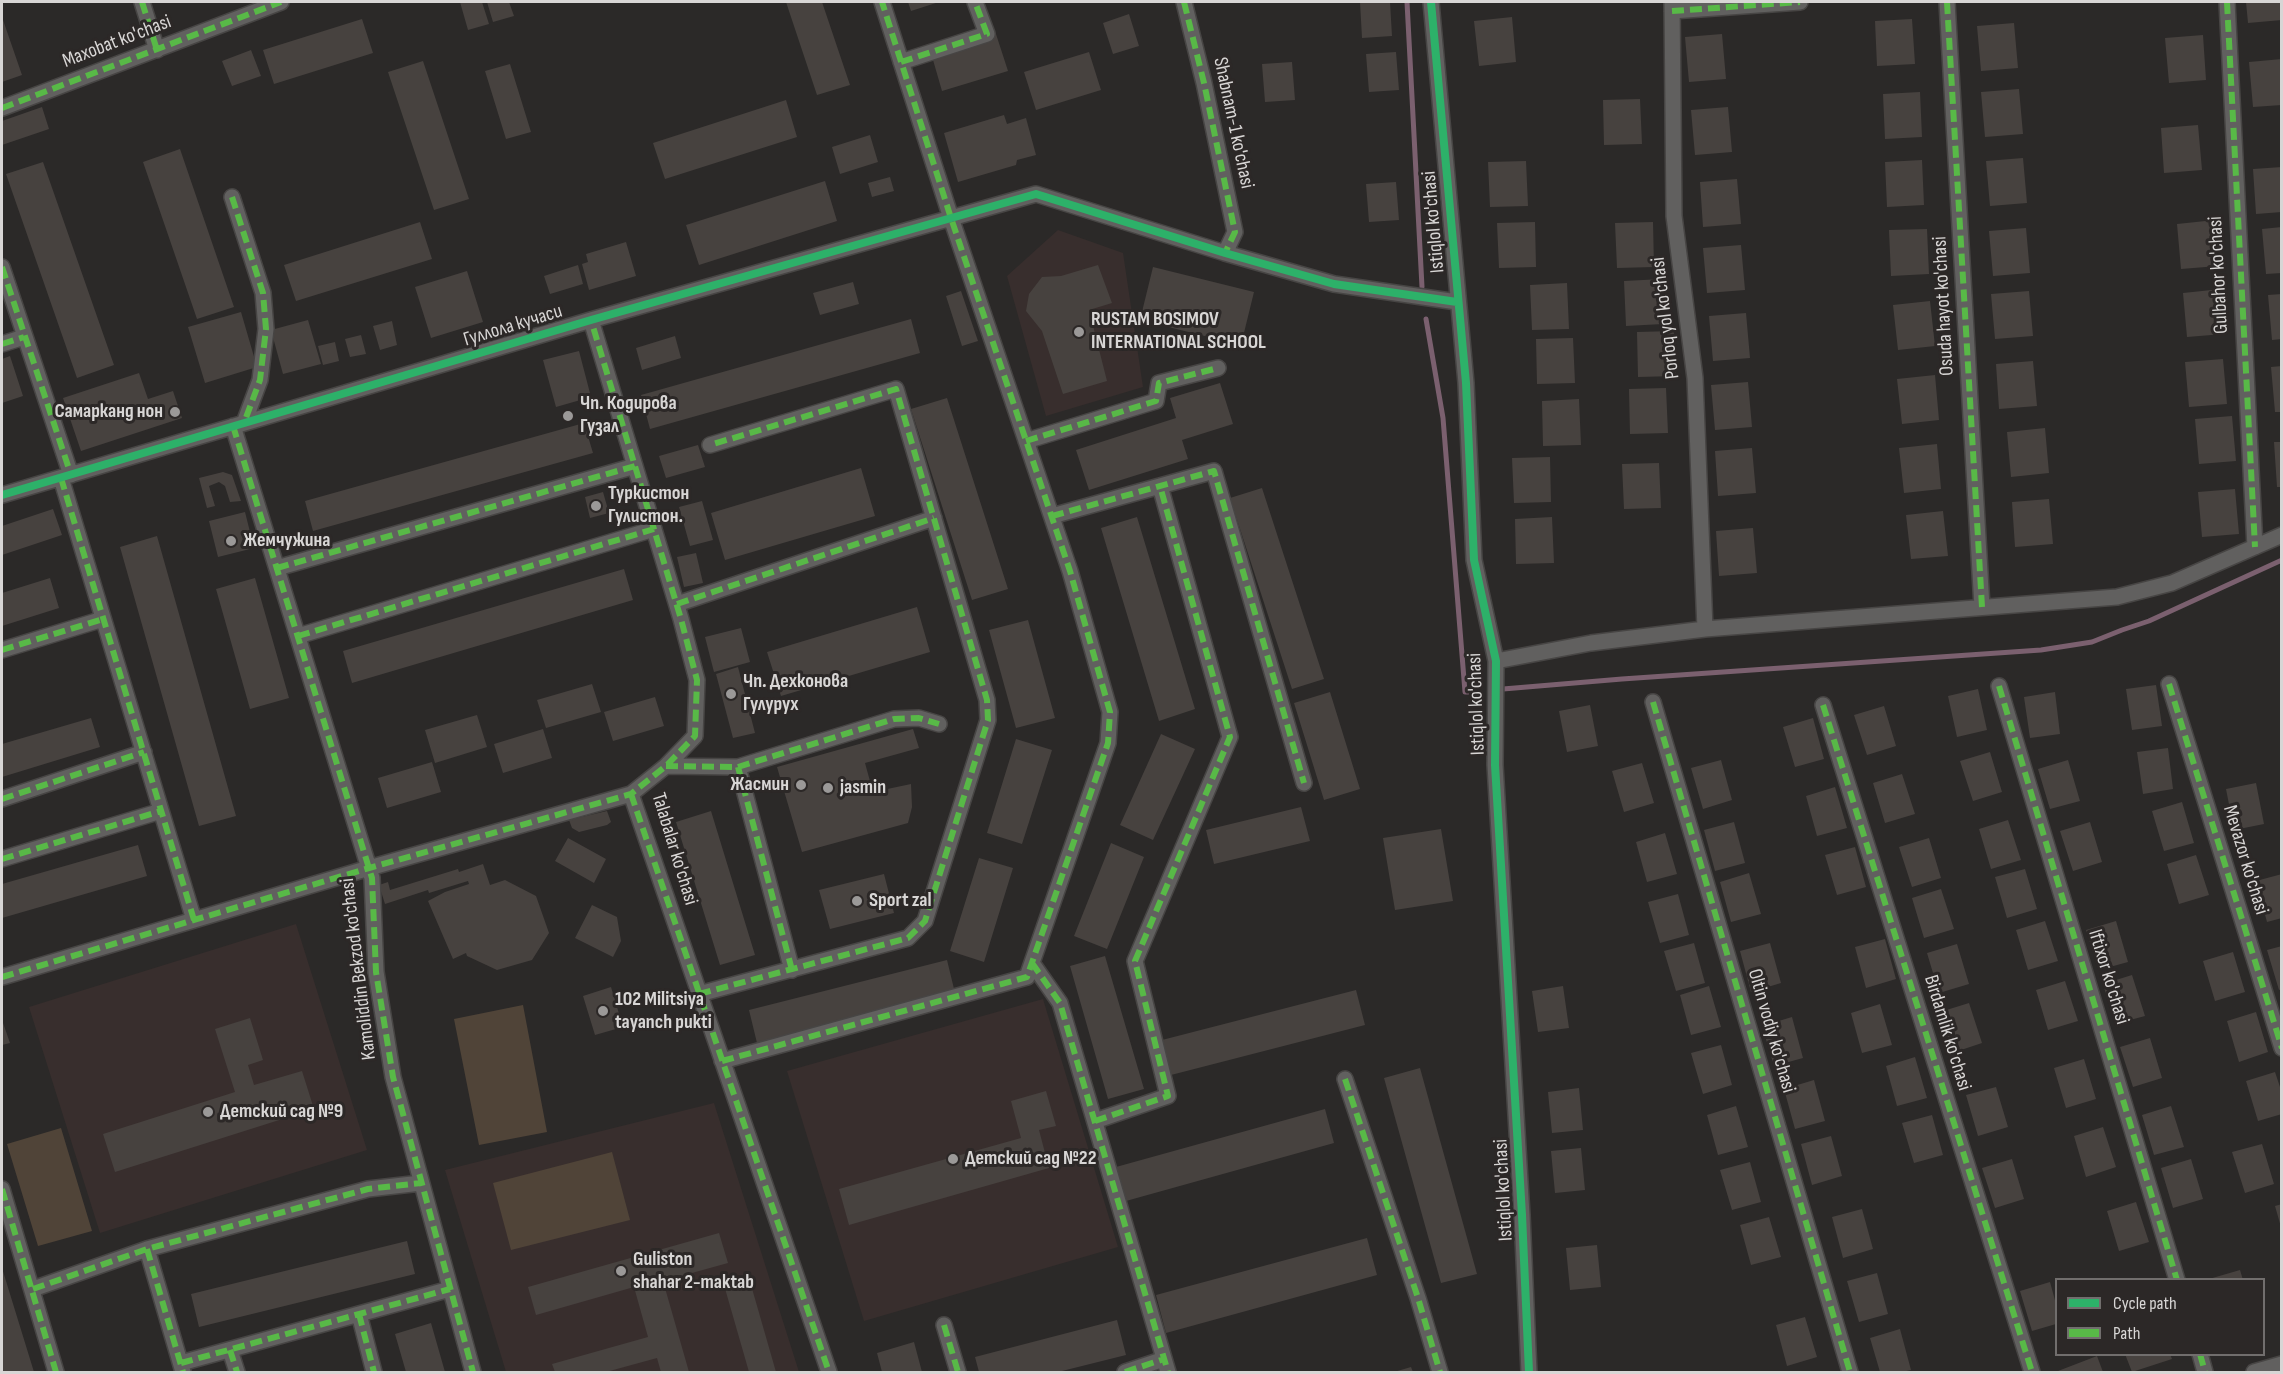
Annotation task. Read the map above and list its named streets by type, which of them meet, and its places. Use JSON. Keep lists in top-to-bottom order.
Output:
{
  "streets": {
    "street": [
      "Maxobat ko'chasi",
      "Shabnam-1 ko'chasi",
      "Istiqlol ko'chasi",
      "Gulbahor ko'chasi",
      "Osuda hayot ko'chasi",
      "Porloq yol ko'chasi",
      "Гуллола кучаси",
      "Talabalar ko'chasi",
      "Mevazor ko'chasi",
      "Kamoliddin Bekzod ko'chasi",
      "Iftixor ko'chasi",
      "Oltin vodiy ko'chasi",
      "Birdamlik ko'chasi"
    ]
  },
  "crossings": [
    ["Shabnam-1 ko'chasi", "Гуллола кучаси"],
    ["Гуллола кучаси", "Talabalar ko'chasi"],
    ["Гуллола кучаси", "Kamoliddin Bekzod ko'chasi"]
  ],
  "places": [
    "RUSTAM BOSIMOV INTERNATIONAL SCHOOL",
    "Самарканд нон",
    "Чп. Кодирова Гузал",
    "Туркистон Гулистон.",
    "Жемчужина",
    "Чп. Дехконова Гулурух",
    "Жасмин",
    "jasmin",
    "Sport zal",
    "102 Militsiya tayanch pukti",
    "Детский сад №9",
    "Детский сад №22",
    "Guliston shahar 2-maktab"
  ],
  "legend": ["Cycle path", "Path"]
}
